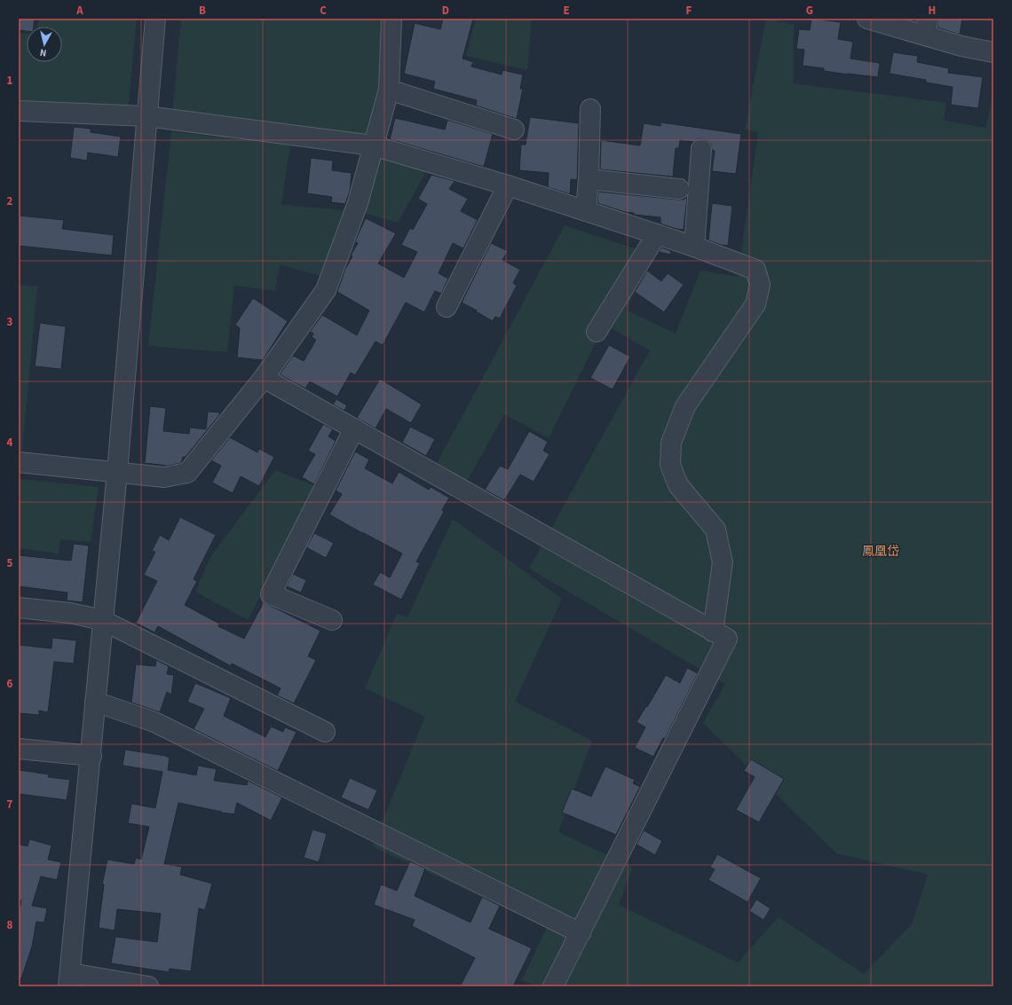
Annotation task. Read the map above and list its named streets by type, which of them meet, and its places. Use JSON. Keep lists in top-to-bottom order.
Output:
{
  "districts": ["鳳凰岱"],
  "north": "bottom",
  "grid": {
    "columns": [
      "A",
      "B",
      "C",
      "D",
      "E",
      "F",
      "G",
      "H"
    ],
    "rows": [
      "1",
      "2",
      "3",
      "4",
      "5",
      "6",
      "7",
      "8"
    ]
  }
}
